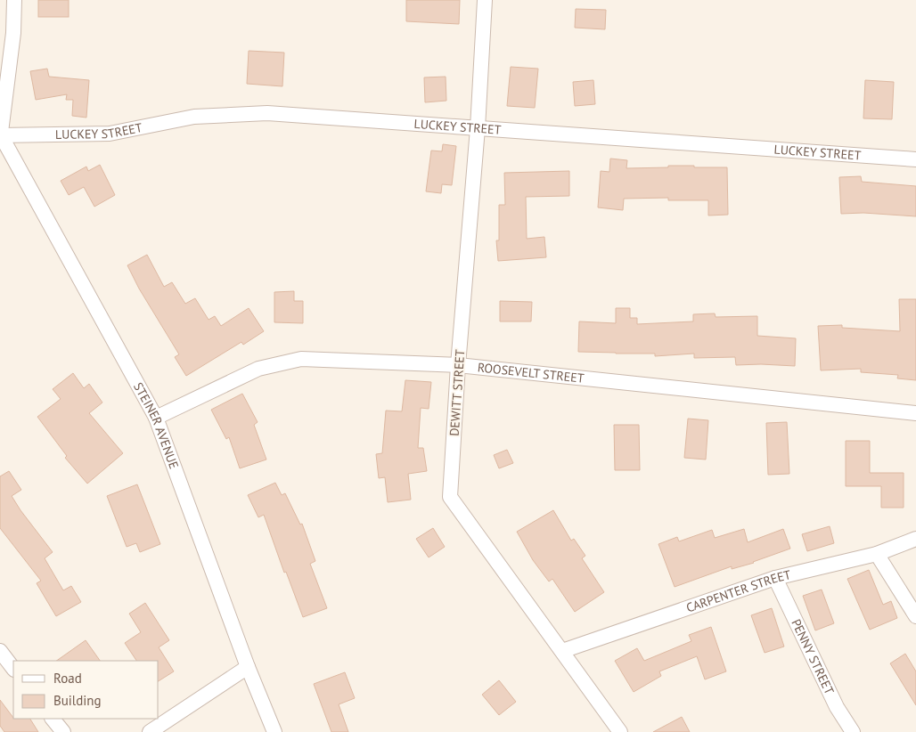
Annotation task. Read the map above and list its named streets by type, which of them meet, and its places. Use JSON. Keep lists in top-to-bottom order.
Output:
{
  "streets": {
    "street": [
      "LUCKEY STREET",
      "ROOSEVELT STREET",
      "DEWITT STREET",
      "STEINER AVENUE",
      "CARPENTER STREET",
      "PENNY STREET"
    ]
  },
  "crossings": [
    ["LUCKEY STREET", "DEWITT STREET"],
    ["LUCKEY STREET", "STEINER AVENUE"],
    ["ROOSEVELT STREET", "DEWITT STREET"],
    ["ROOSEVELT STREET", "STEINER AVENUE"],
    ["DEWITT STREET", "CARPENTER STREET"],
    ["CARPENTER STREET", "PENNY STREET"]
  ],
  "legend": ["Road", "Building"]
}
